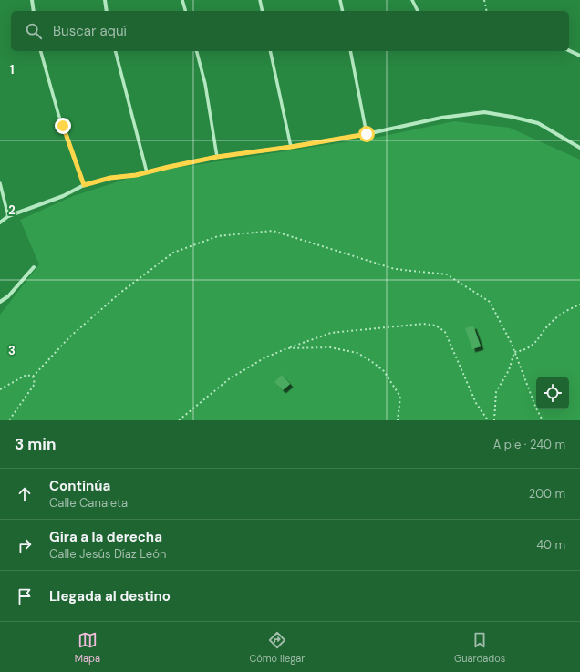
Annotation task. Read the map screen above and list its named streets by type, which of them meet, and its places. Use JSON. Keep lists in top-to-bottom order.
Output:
{
  "page": {
    "search": "Buscar aquí",
    "heading": ["3 min", "A pie · 240 m"],
    "list": [
      ["Continúa", "Calle Canaleta", "200 m"],
      ["Gira a la derecha", "Calle Jesús Díaz León", "40 m"],
      "Llegada al destino"
    ],
    "nav": ["Mapa", "Cómo llegar", "Guardados"]
  },
  "grid": {
    "rows": ["1", "2", "3"]
  }
}
